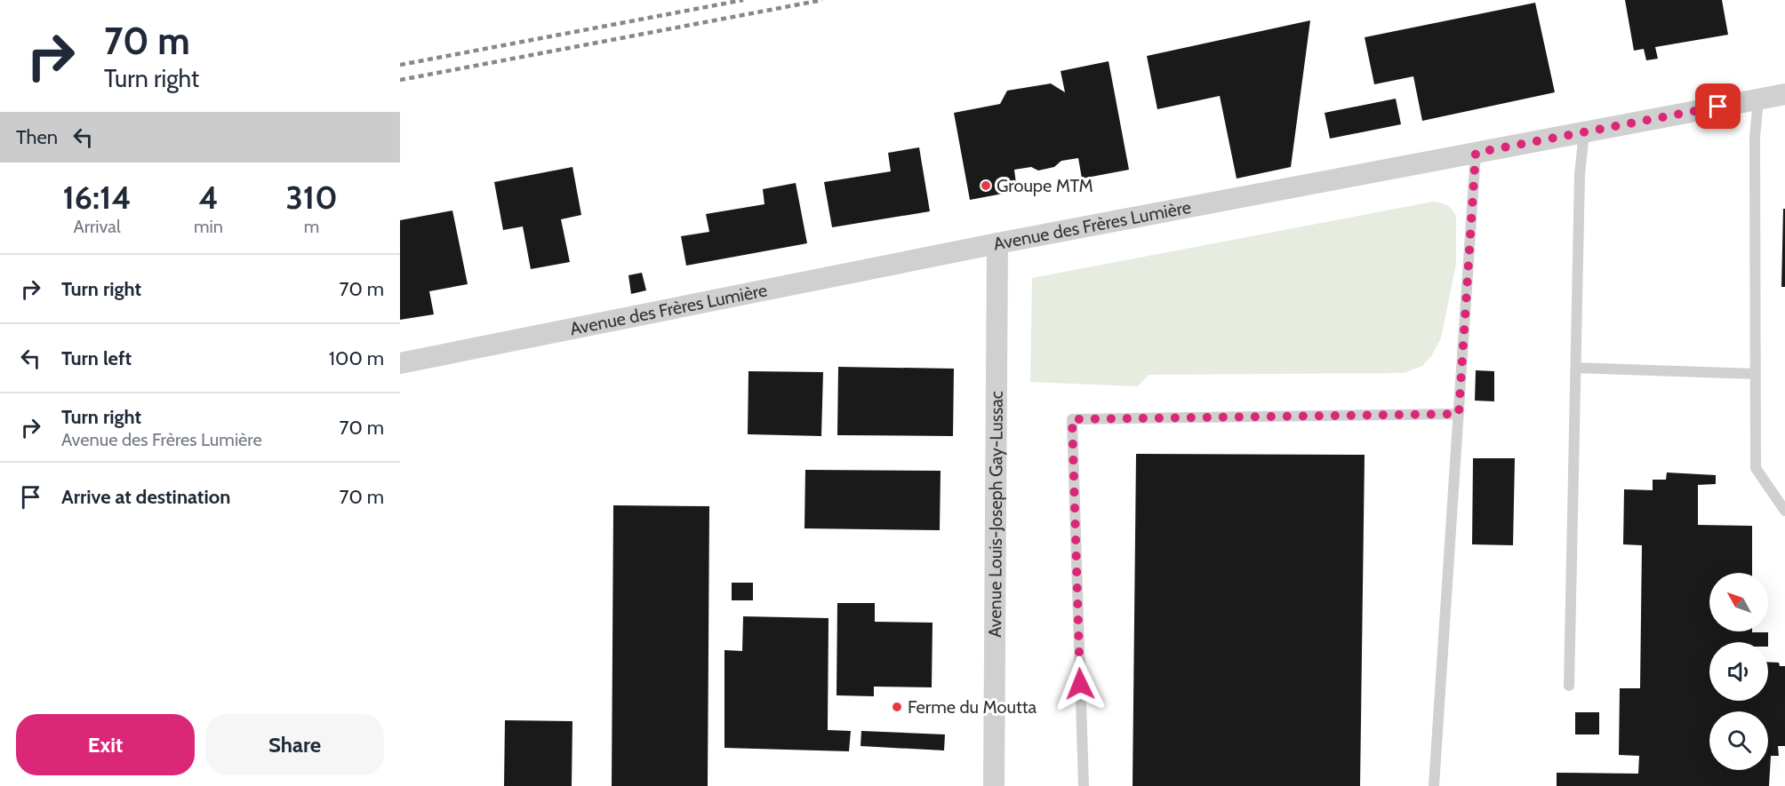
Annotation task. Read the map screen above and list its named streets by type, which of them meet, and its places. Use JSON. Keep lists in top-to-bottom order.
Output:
{
  "streets": {
    "street": ["Avenue des Frères Lumière", "Avenue Louis-Joseph Gay-Lussac"]
  },
  "crossings": [
    ["Avenue des Frères Lumière", "Avenue Louis-Joseph Gay-Lussac"]
  ],
  "places": ["Groupe MTM", "Ferme du Moutta"],
  "north": "top left",
  "page": {
    "turn": ["70 m", "Turn right"],
    "then": "Then",
    "eta": [
      "16:14",
      "Arrival",
      "4",
      "min",
      "310",
      "m"
    ],
    "list": [
      {
        "name": "Turn right",
        "value": "70 m"
      },
      {
        "name": "Turn left",
        "value": "100 m"
      },
      {
        "name": "Turn right",
        "note": "Avenue des Frères Lumière",
        "value": "70 m"
      },
      {
        "name": "Arrive at destination",
        "value": "70 m"
      }
    ],
    "buttons": ["Exit", "Share"]
  }
}
